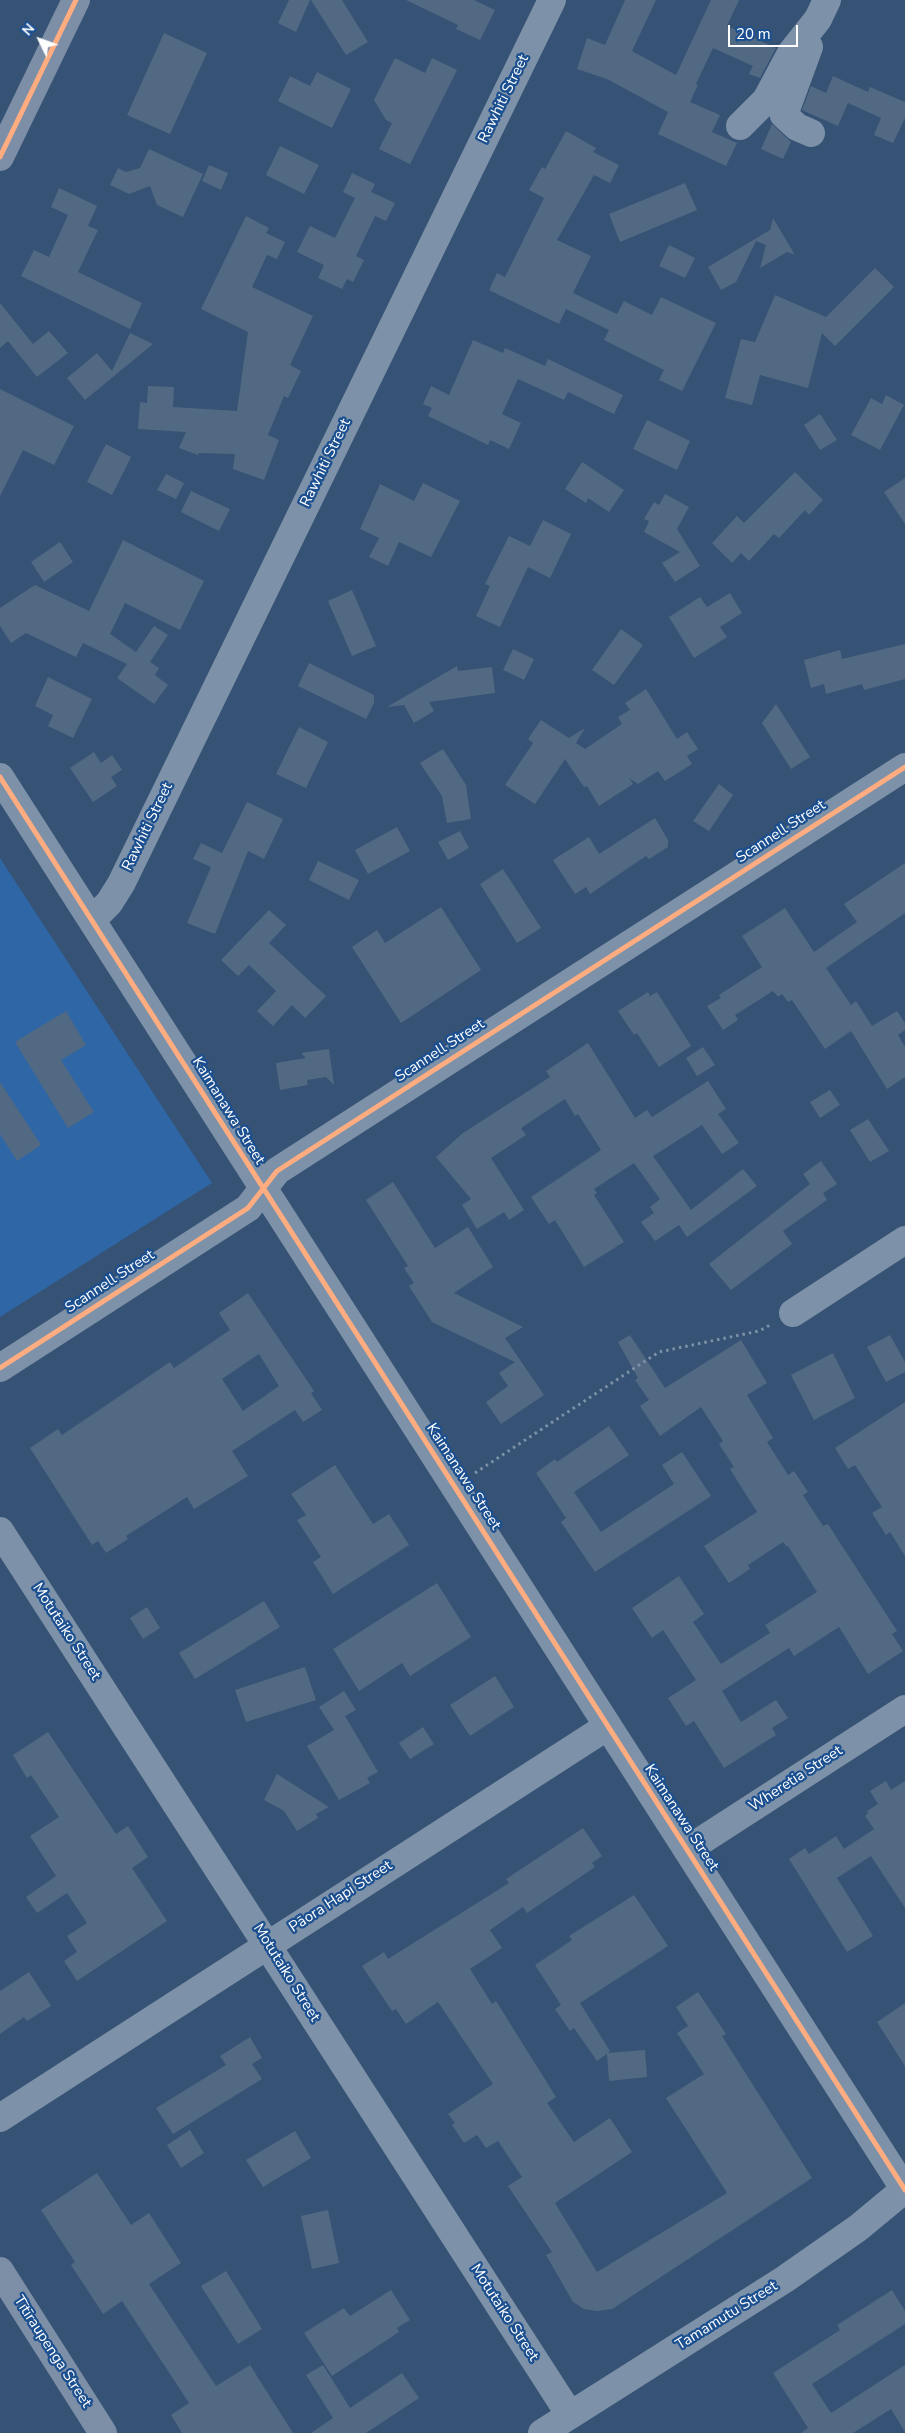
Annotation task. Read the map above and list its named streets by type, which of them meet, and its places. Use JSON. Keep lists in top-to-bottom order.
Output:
{
  "streets": {
    "main road": ["Tītīraupenga Street"],
    "street": [
      "Rawhiti Street",
      "Scannell Street",
      "Kaimanawa Street",
      "Motutaiko Street",
      "Wheretia Street",
      "Pāora Hapi Street",
      "Tamamutu Street"
    ]
  },
  "crossings": [
    ["Rawhiti Street", "Kaimanawa Street"],
    ["Scannell Street", "Kaimanawa Street"],
    ["Kaimanawa Street", "Wheretia Street"],
    ["Kaimanawa Street", "Pāora Hapi Street"],
    ["Kaimanawa Street", "Tamamutu Street"],
    ["Motutaiko Street", "Pāora Hapi Street"],
    ["Motutaiko Street", "Tamamutu Street"]
  ],
  "scale_bar": "20 m",
  "north": "top left"
}
